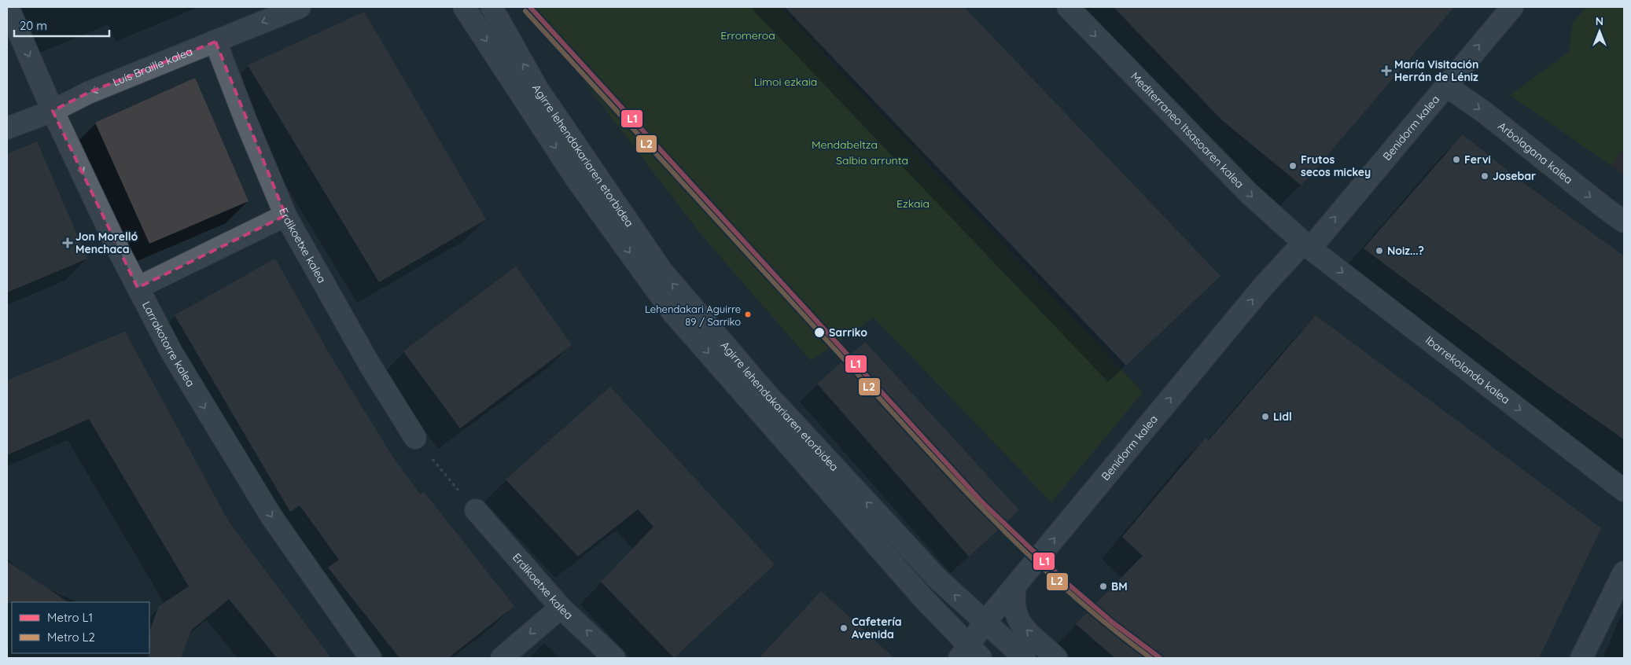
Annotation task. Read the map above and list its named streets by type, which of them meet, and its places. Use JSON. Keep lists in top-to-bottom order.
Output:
{
  "streets": {
    "street": [
      "Luís Braille kalea",
      "Benidorm kalea",
      "Mediterraneo Itsasoaren kalea",
      "Arbolagana kalea",
      "Agirre lehendakariaren etorbidea",
      "Erdikoetxe kalea",
      "Larrakotorre kalea",
      "Ibarrekolanda kalea"
    ]
  },
  "crossings": [
    ["Luís Braille kalea", "Erdikoetxe kalea"],
    ["Luís Braille kalea", "Larrakotorre kalea"],
    ["Benidorm kalea", "Mediterraneo Itsasoaren kalea"],
    ["Benidorm kalea", "Arbolagana kalea"],
    ["Benidorm kalea", "Agirre lehendakariaren etorbidea"],
    ["Benidorm kalea", "Ibarrekolanda kalea"],
    ["Mediterraneo Itsasoaren kalea", "Ibarrekolanda kalea"]
  ],
  "one_way": [
    "Benidorm kalea",
    "Mediterraneo Itsasoaren kalea",
    "Arbolagana kalea",
    "Larrakotorre kalea",
    "Ibarrekolanda kalea"
  ],
  "parks": [
    "Erromeroa",
    "Limoi ezkaia",
    "Mendabeltza",
    "Salbia arrunta",
    "Ezkaia"
  ],
  "places": {
    "health": ["María Visitación Herrán de Léniz", "Jon Morelló Menchaca"],
    "other": [
      "Fervi",
      "Frutos secos mickey",
      "Josebar",
      "Noiz...?",
      "Lehendakari Aguirre 89 / Sarriko",
      "Sarriko",
      "Lidl",
      "BM",
      "Cafetería Avenida"
    ]
  },
  "lines": ["metro line L1", "metro line L2"],
  "legend": ["Metro L1", "Metro L2"],
  "scale_bar": "20 m",
  "north": "top"
}
